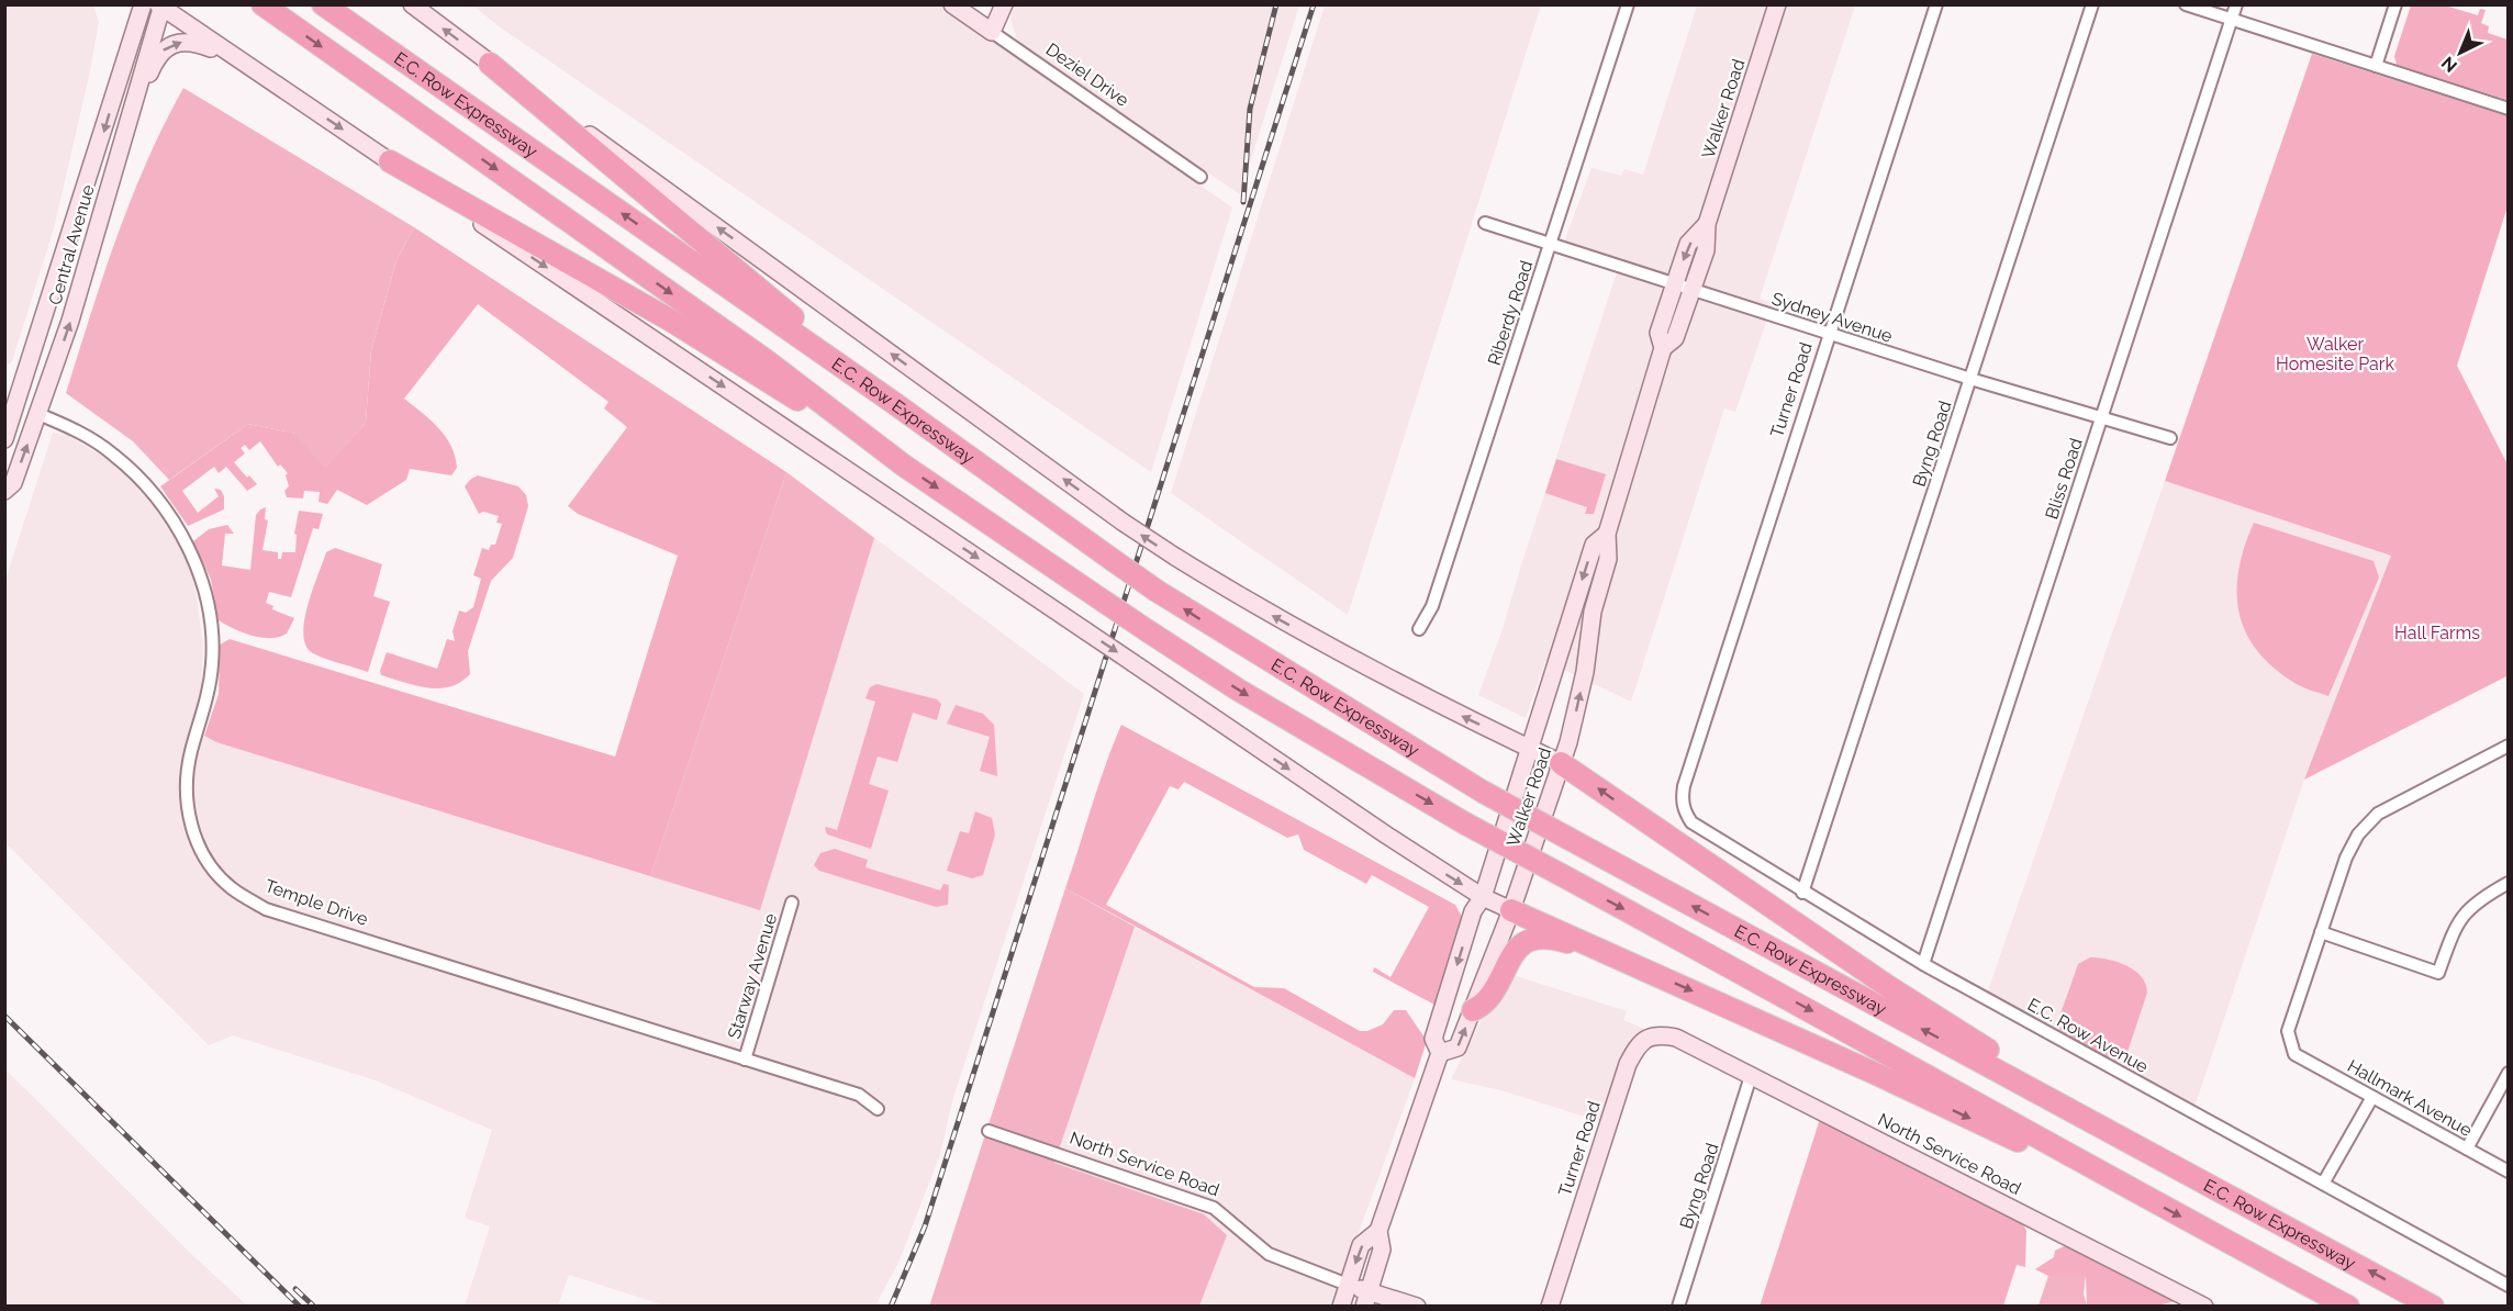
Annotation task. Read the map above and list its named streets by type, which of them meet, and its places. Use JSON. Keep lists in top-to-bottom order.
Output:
{
  "streets": {
    "highway": ["E.C. Row Expressway"],
    "main road": [
      "Deziel Drive",
      "Walker Road",
      "Central Avenue",
      "Turner Road",
      "Temple Drive",
      "North Service Road"
    ],
    "street": [
      "Riberdy Road",
      "Sydney Avenue",
      "Byng Road",
      "Bliss Road",
      "Starway Avenue",
      "E.C. Row Avenue",
      "Hallmark Avenue"
    ]
  },
  "crossings": [
    ["Walker Road", "Sydney Avenue"],
    ["Walker Road", "North Service Road"],
    ["Central Avenue", "Temple Drive"],
    ["Riberdy Road", "Sydney Avenue"],
    ["Sydney Avenue", "Turner Road"],
    ["Sydney Avenue", "Byng Road"],
    ["Sydney Avenue", "Bliss Road"],
    ["Turner Road", "E.C. Row Avenue"],
    ["Turner Road", "North Service Road"],
    ["Byng Road", "E.C. Row Avenue"],
    ["Byng Road", "North Service Road"],
    ["Bliss Road", "E.C. Row Avenue"],
    ["Temple Drive", "Starway Avenue"]
  ],
  "parks": ["Walker Homesite Park", "Hall Farms"],
  "north": "bottom left"
}
